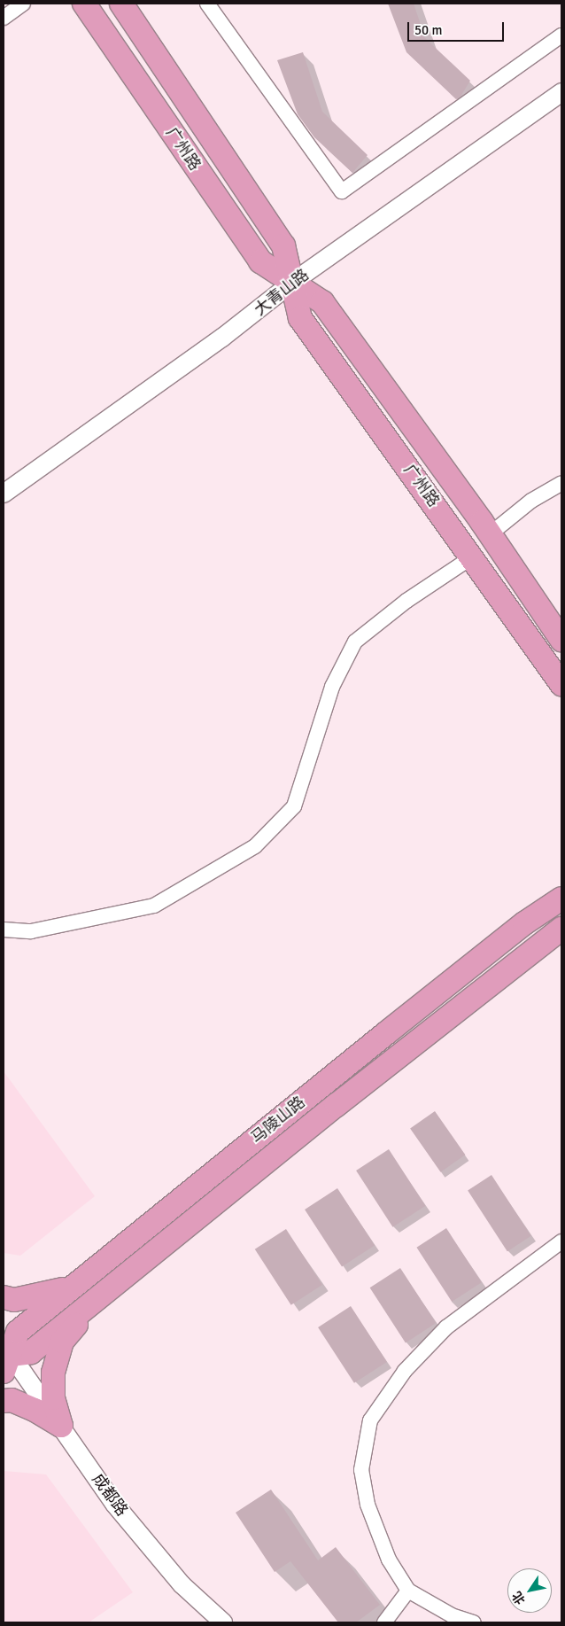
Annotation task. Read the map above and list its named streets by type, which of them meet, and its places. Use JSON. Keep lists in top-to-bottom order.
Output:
{
  "streets": {
    "main road": ["广州路", "马陵山路"],
    "street": ["大青山路", "成都路"]
  },
  "crossings": [
    ["广州路", "大青山路"],
    ["马陵山路", "成都路"]
  ],
  "scale_bar": "50 m",
  "north": "bottom left"
}
